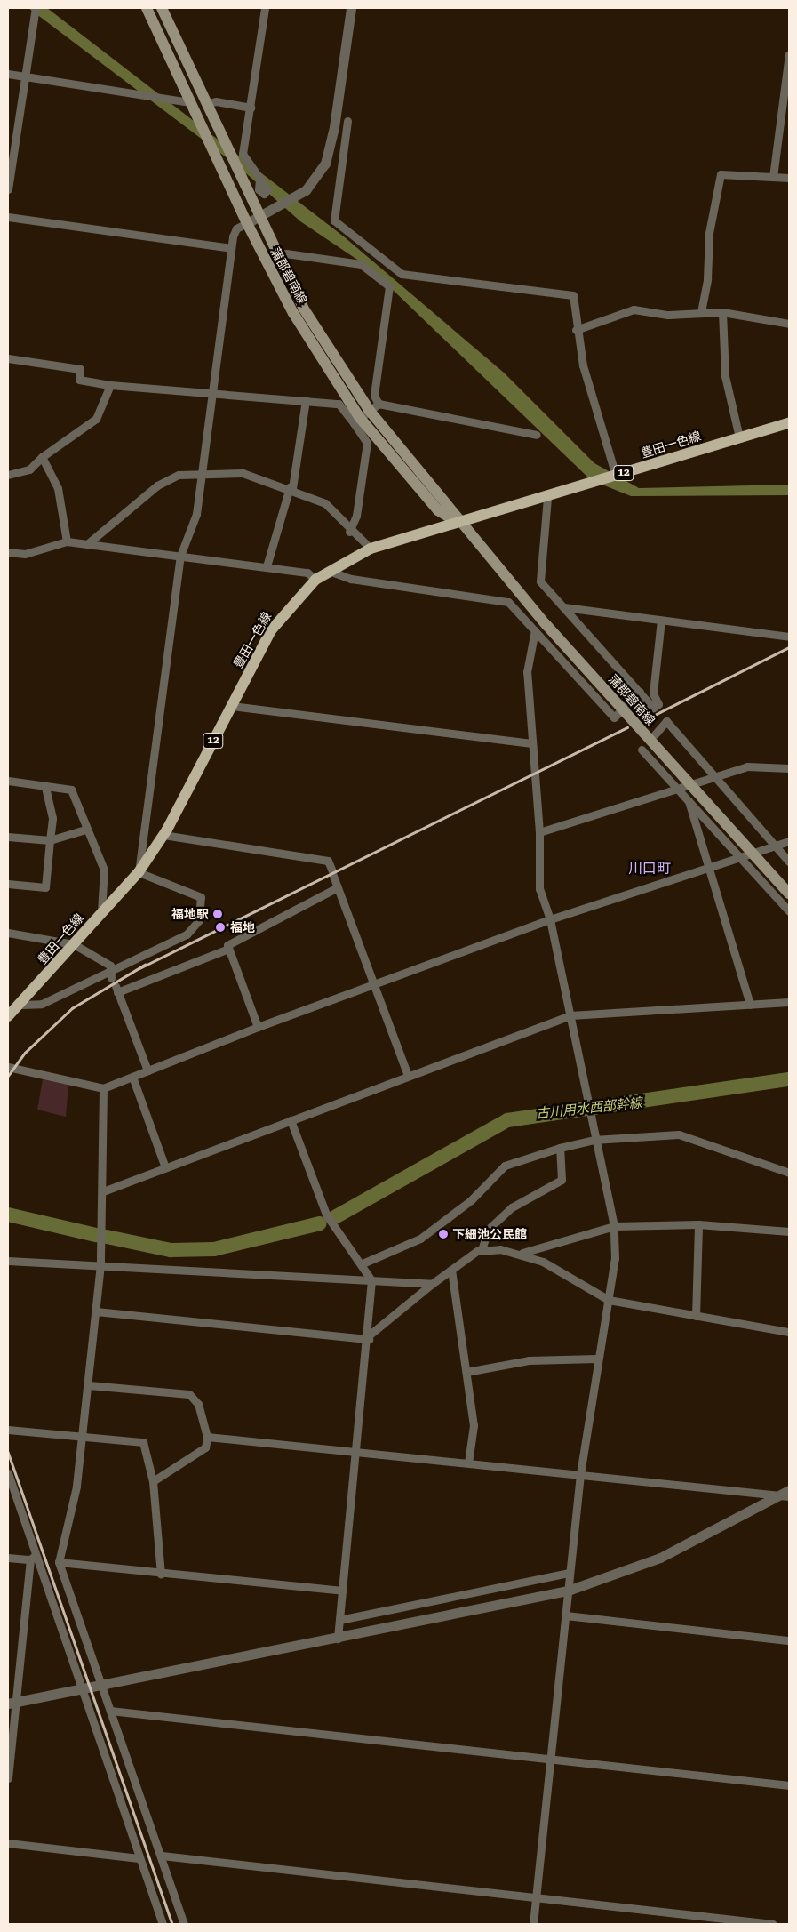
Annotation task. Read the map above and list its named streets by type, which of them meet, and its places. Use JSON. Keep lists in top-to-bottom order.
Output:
{
  "streets": {
    "main road": ["蒲郡碧南線", "豊田一色線", "12"]
  },
  "crossings": [
    ["蒲郡碧南線", "豊田一色線"]
  ],
  "districts": ["川口町"],
  "water": ["古川用水西部幹線"],
  "places": ["福地駅", "福地", "下細池公民館"]
}
